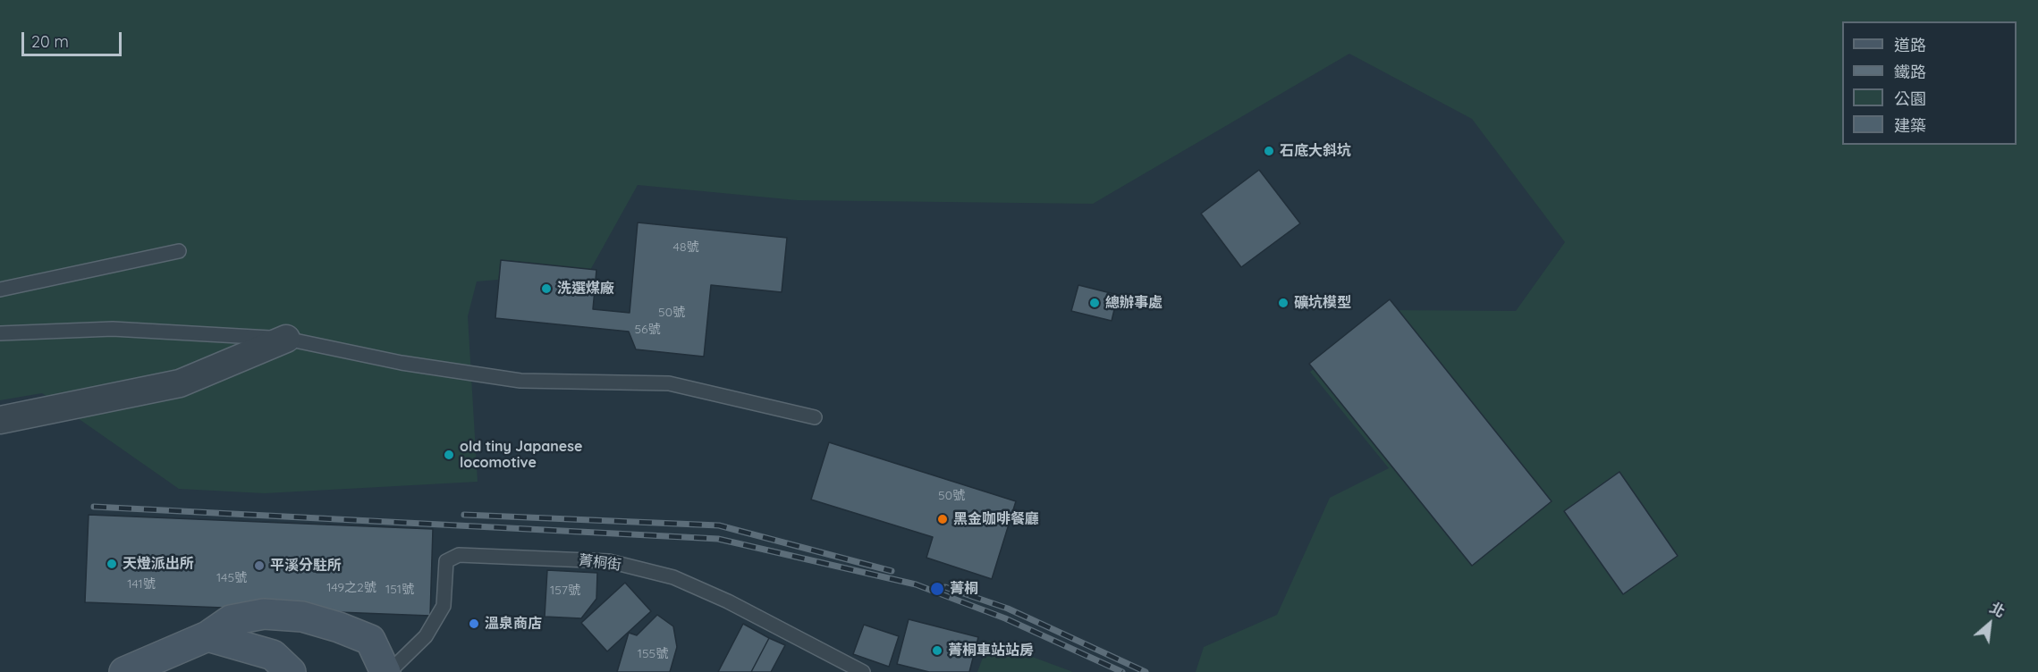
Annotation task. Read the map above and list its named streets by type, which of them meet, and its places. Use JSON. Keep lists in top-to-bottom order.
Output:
{
  "streets": {
    "lane": ["菁桐街"]
  },
  "places": [
    "石底大斜坑",
    "洗選煤廠",
    "總辦事處",
    "礦坑模型",
    "old tiny Japanese locomotive",
    "黑金咖啡餐廳",
    "天燈派出所",
    "平溪分駐所",
    "菁桐",
    "溫泉商店",
    "菁桐車站站房"
  ],
  "house_numbers": [
    "48號",
    "50號",
    "56號",
    "50號",
    "145號",
    "141號",
    "149之2號",
    "151號",
    "157號",
    "155號"
  ],
  "legend": [
    "道路",
    "鐵路",
    "公園",
    "建築"
  ],
  "scale_bar": "20 m",
  "north": "top right"
}
